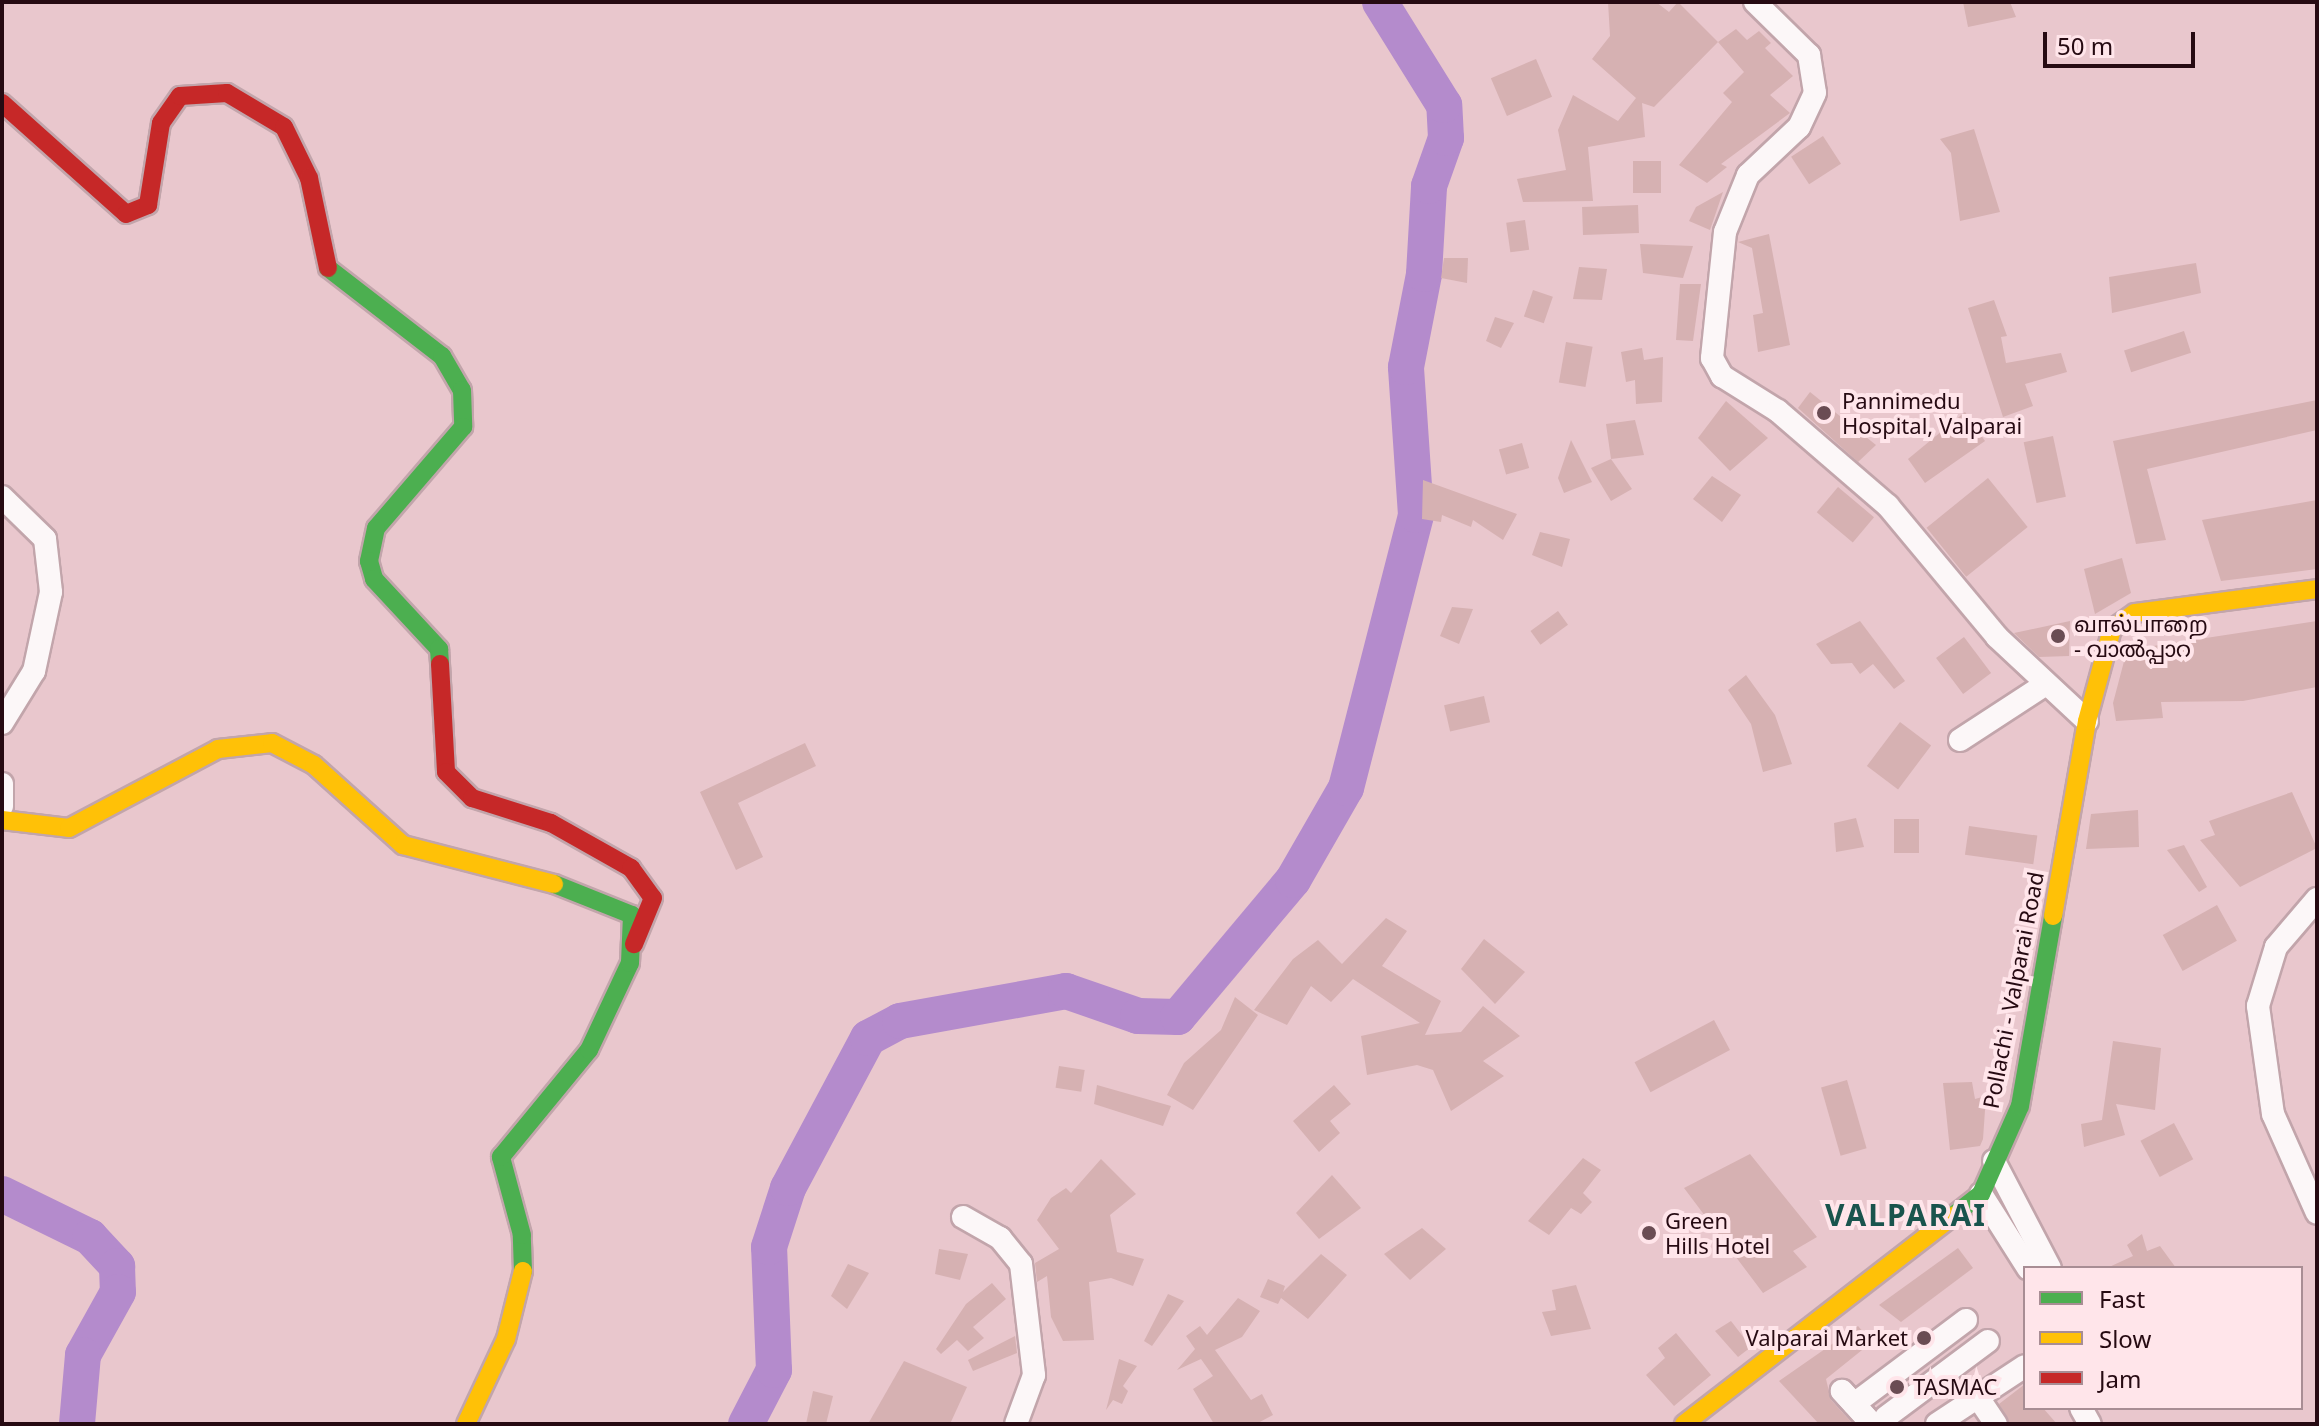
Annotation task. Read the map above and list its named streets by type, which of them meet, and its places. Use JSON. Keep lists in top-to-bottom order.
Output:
{
  "streets": {
    "street": ["Pollachi - Valparai Road"]
  },
  "districts": ["VALPARAI"],
  "places": [
    "Pannimedu Hospital, Valparai",
    "வால்பாறை - വാൽപ്പാറ",
    "Green Hills Hotel",
    "Valparai Market",
    "TASMAC"
  ],
  "legend": ["Fast", "Slow", "Jam"],
  "scale_bar": "50 m"
}
